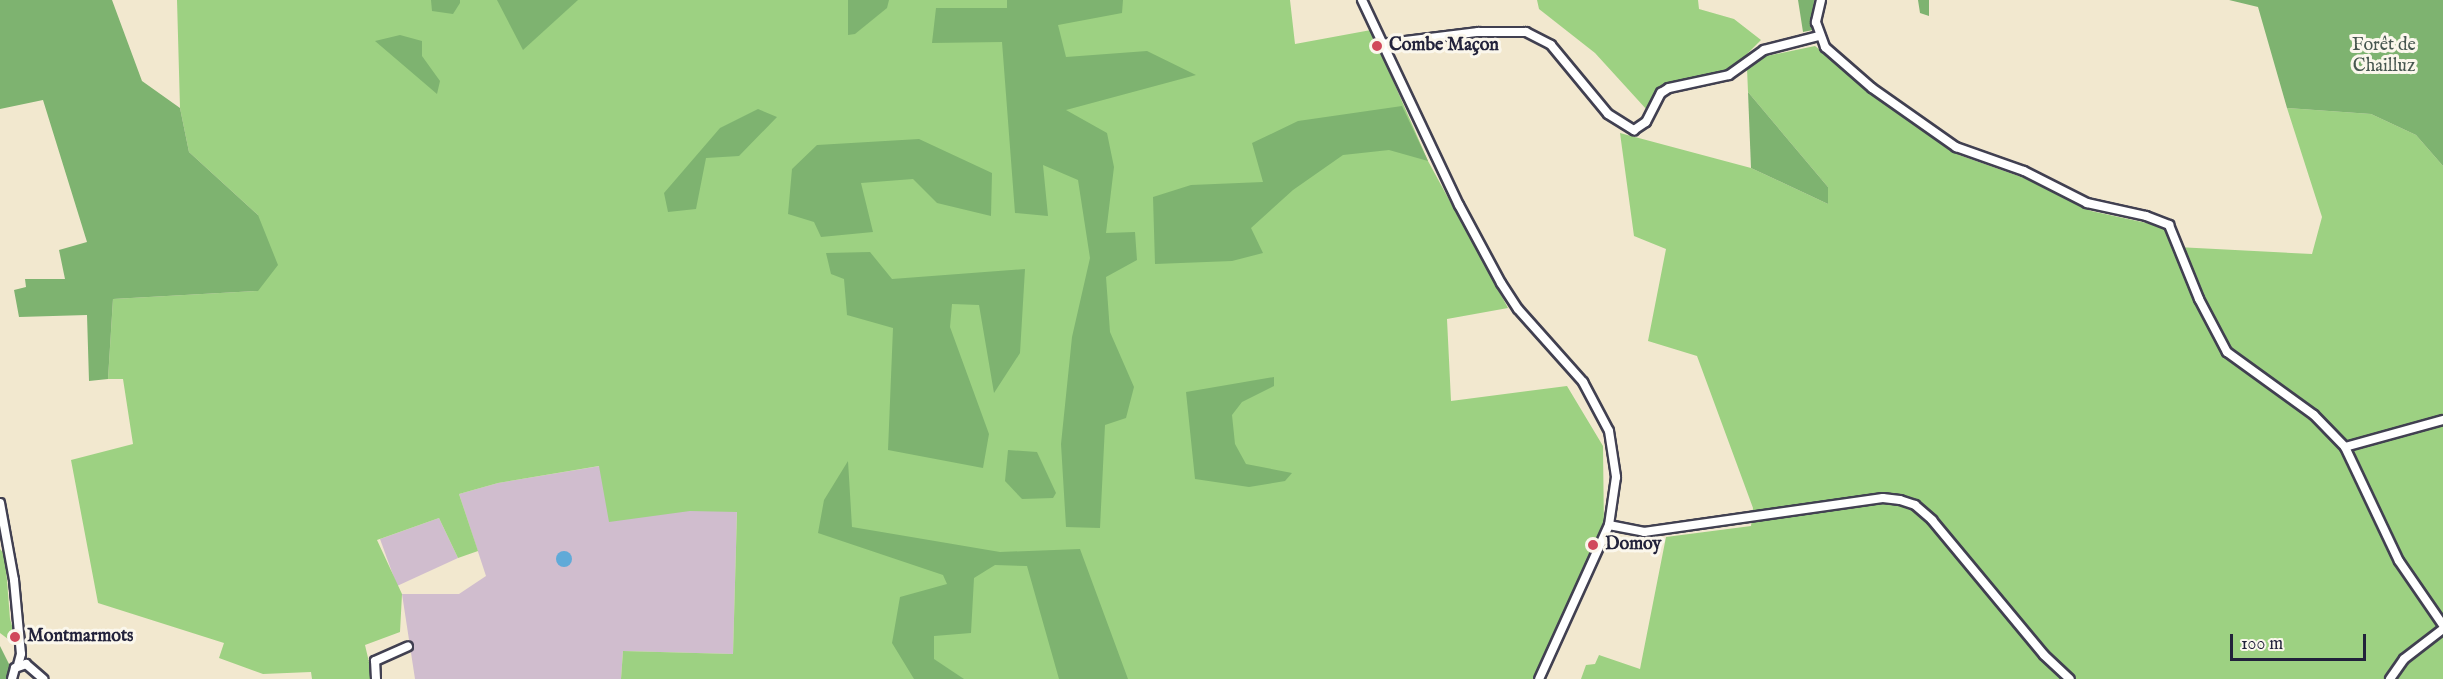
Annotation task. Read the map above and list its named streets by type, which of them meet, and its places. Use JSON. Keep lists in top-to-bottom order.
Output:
{
  "parks": ["Forêt de Chailluz"],
  "places": ["Combe Maçon", "Domoy", "Montmarmots"],
  "scale_bar": "100 m"
}
